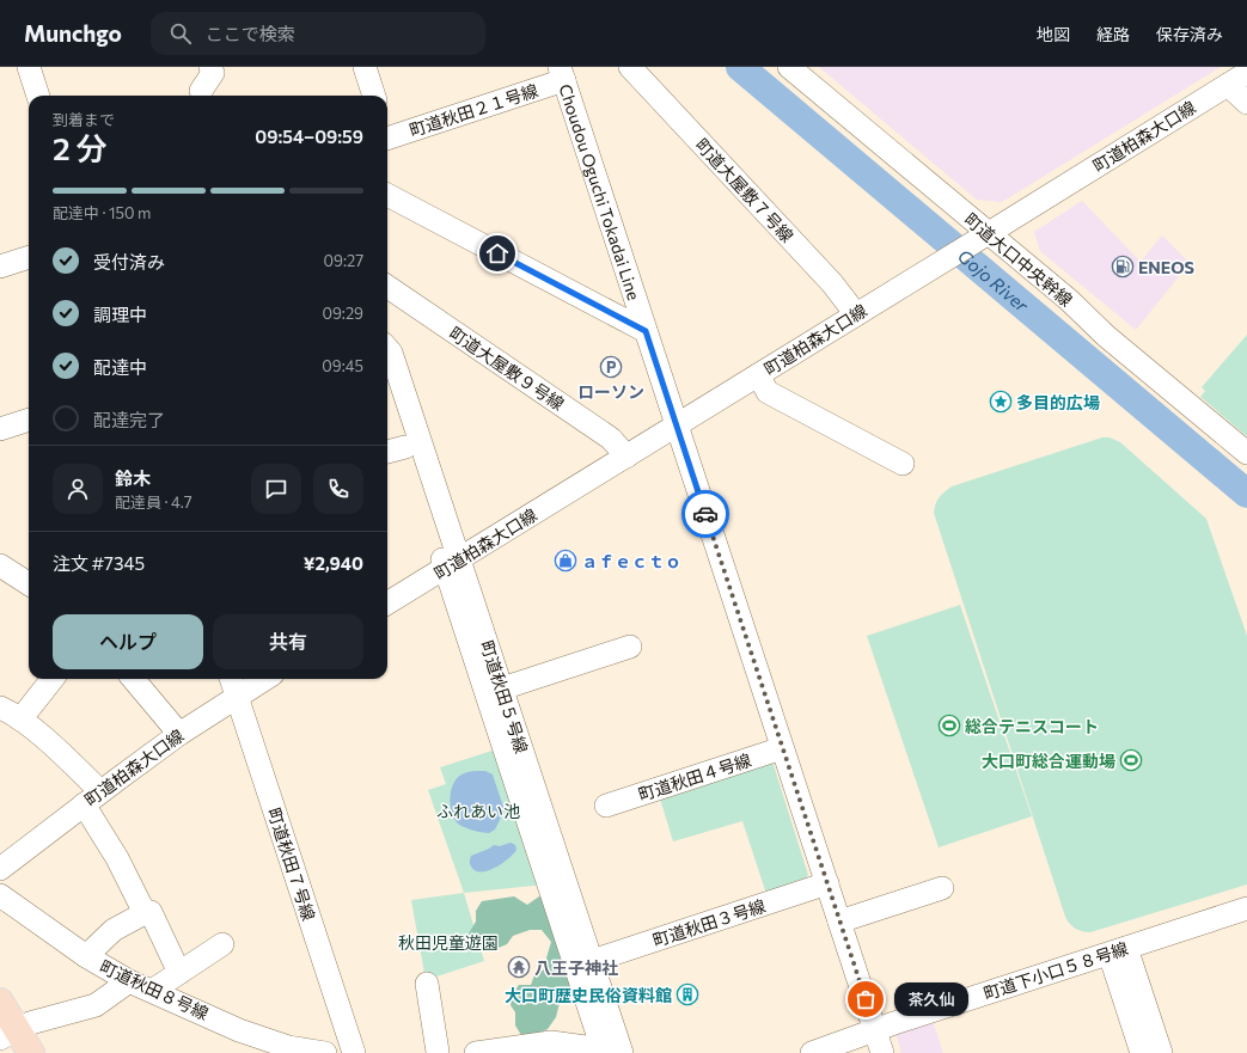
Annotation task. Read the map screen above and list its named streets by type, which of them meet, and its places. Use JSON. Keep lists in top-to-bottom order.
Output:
{
  "streets": {
    "street": [
      "町道秋田２１号線",
      "町道柏森大口線",
      "町道大屋敷７号線",
      "Choudou Oguchi Tokadai Line",
      "町道大口中央幹線",
      "町道大屋敷９号線",
      "町道秋田５号線",
      "町道秋田４号線",
      "町道秋田７号線",
      "町道秋田３号線",
      "町道下小口５８号線",
      "町道秋田８号線"
    ]
  },
  "crossings": [
    ["町道秋田２１号線", "Choudou Oguchi Tokadai Line"],
    ["町道柏森大口線", "町道大屋敷７号線"],
    ["町道柏森大口線", "Choudou Oguchi Tokadai Line"],
    ["町道柏森大口線", "町道大口中央幹線"],
    ["町道柏森大口線", "町道大屋敷９号線"],
    ["町道柏森大口線", "町道秋田５号線"],
    ["町道柏森大口線", "町道秋田７号線"],
    ["Choudou Oguchi Tokadai Line", "町道秋田４号線"],
    ["Choudou Oguchi Tokadai Line", "町道秋田３号線"],
    ["Choudou Oguchi Tokadai Line", "町道下小口５８号線"],
    ["町道秋田５号線", "町道秋田３号線"]
  ],
  "water": ["Gojo River"],
  "parks": ["ふれあい池", "秋田児童遊園"],
  "places": {
    "fuel station": ["ENEOS"],
    "parking": ["ローソン"],
    "place": ["多目的広場"],
    "shop": ["ａｆｅｃｔｏ"],
    "sports": ["総合テニスコート", "大口町総合運動場"],
    "temple": ["八王子神社"],
    "building": ["大口町歴史民俗資料館"],
    "other": ["茶久仙"]
  },
  "page": {
    "header": "Munchgo",
    "search": "ここで検索",
    "nav": ["地図", "経路", "保存済み"],
    "heading": ["2 分", "到着まで", "09:54–09:59"],
    "panel": [
      "鈴木",
      "配達員 · 4.7",
      "注文 #7345",
      "¥2,940"
    ],
    "bar": "配達中 · 150 m",
    "list": [
      ["受付済み", "09:27"],
      ["調理中", "09:29"],
      ["配達中", "09:45"],
      "配達完了"
    ],
    "buttons": ["ヘルプ", "共有"],
    "bubble": "茶久仙"
  }
}
